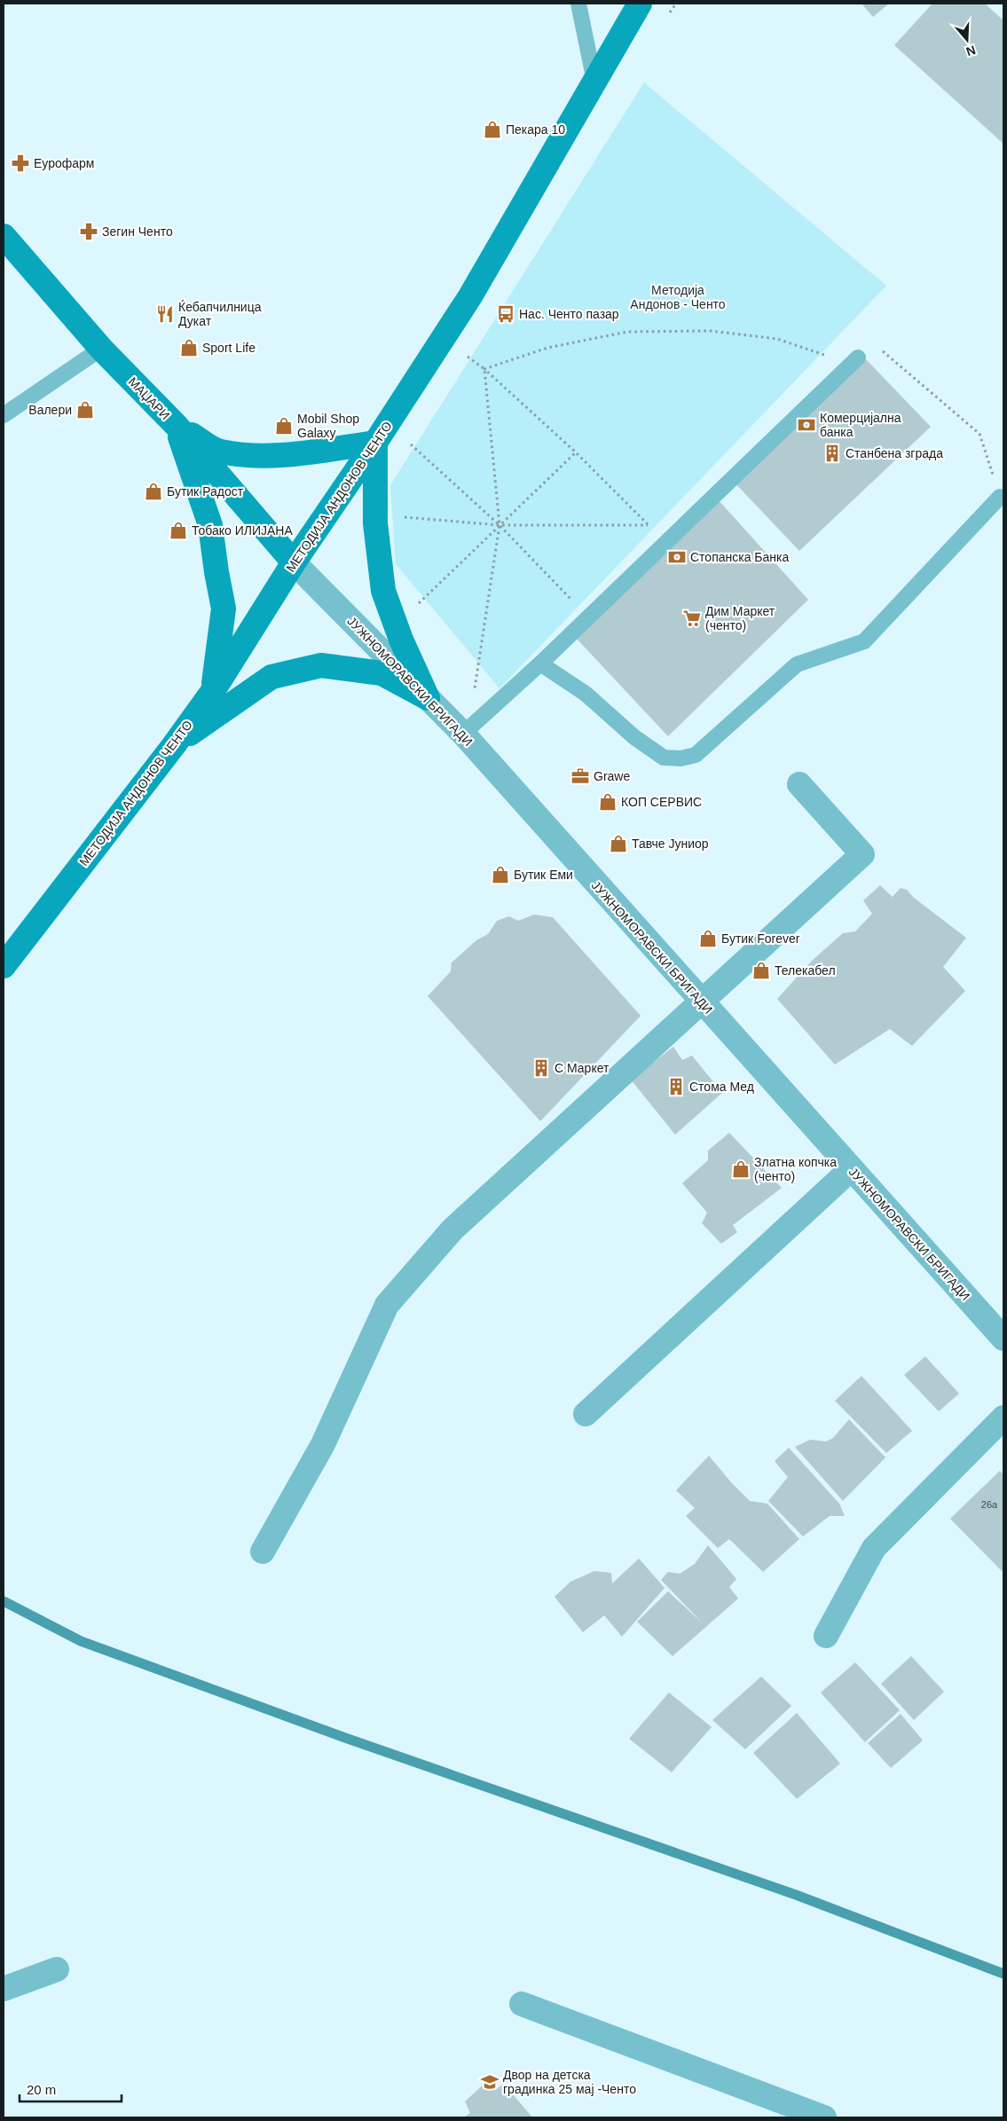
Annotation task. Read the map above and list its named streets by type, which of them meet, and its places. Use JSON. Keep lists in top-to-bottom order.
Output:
{
  "streets": {
    "main road": ["МАЏАРИ", "МЕТОДИЈА АНДОНОВ ЧЕНТО"],
    "street": ["ЈУЖНОМОРАВСКИ БРИГАДИ"]
  },
  "crossings": [
    ["МАЏАРИ", "МЕТОДИЈА АНДОНОВ ЧЕНТО"],
    ["МАЏАРИ", "ЈУЖНОМОРАВСКИ БРИГАДИ"],
    ["МЕТОДИЈА АНДОНОВ ЧЕНТО", "ЈУЖНОМОРАВСКИ БРИГАДИ"]
  ],
  "parks": ["Методија Андонов - Ченто"],
  "places": {
    "shop": [
      "Пекара 10",
      "Sport Life",
      "Валери",
      "Mobil Shop Galaxy",
      "Бутик Радост",
      "Тобако ИЛИЈАНА",
      "КОП СЕРВИС",
      "Тавче Јуниор",
      "Бутик Еми",
      "Бутик Forever",
      "Телекабел",
      "Златна копчка (ченто)"
    ],
    "pharmacy": ["Еурофарм", "Зегин Ченто"],
    "restaurant": ["Ќебапчилница Дукат"],
    "bus stop": ["Нас. Ченто пазар"],
    "bank": ["Комерцијална банка", "Стопанска Банка"],
    "building": ["Станбена зграда", "С Маркет", "Стома Мед"],
    "supermarket": ["Дим Маркет (ченто)"],
    "office": ["Grawe"],
    "school or university": ["Двор на детска градинка 25 мај -Ченто"]
  },
  "house_numbers": ["26а"],
  "scale_bar": "20 m",
  "north": "bottom"
}
